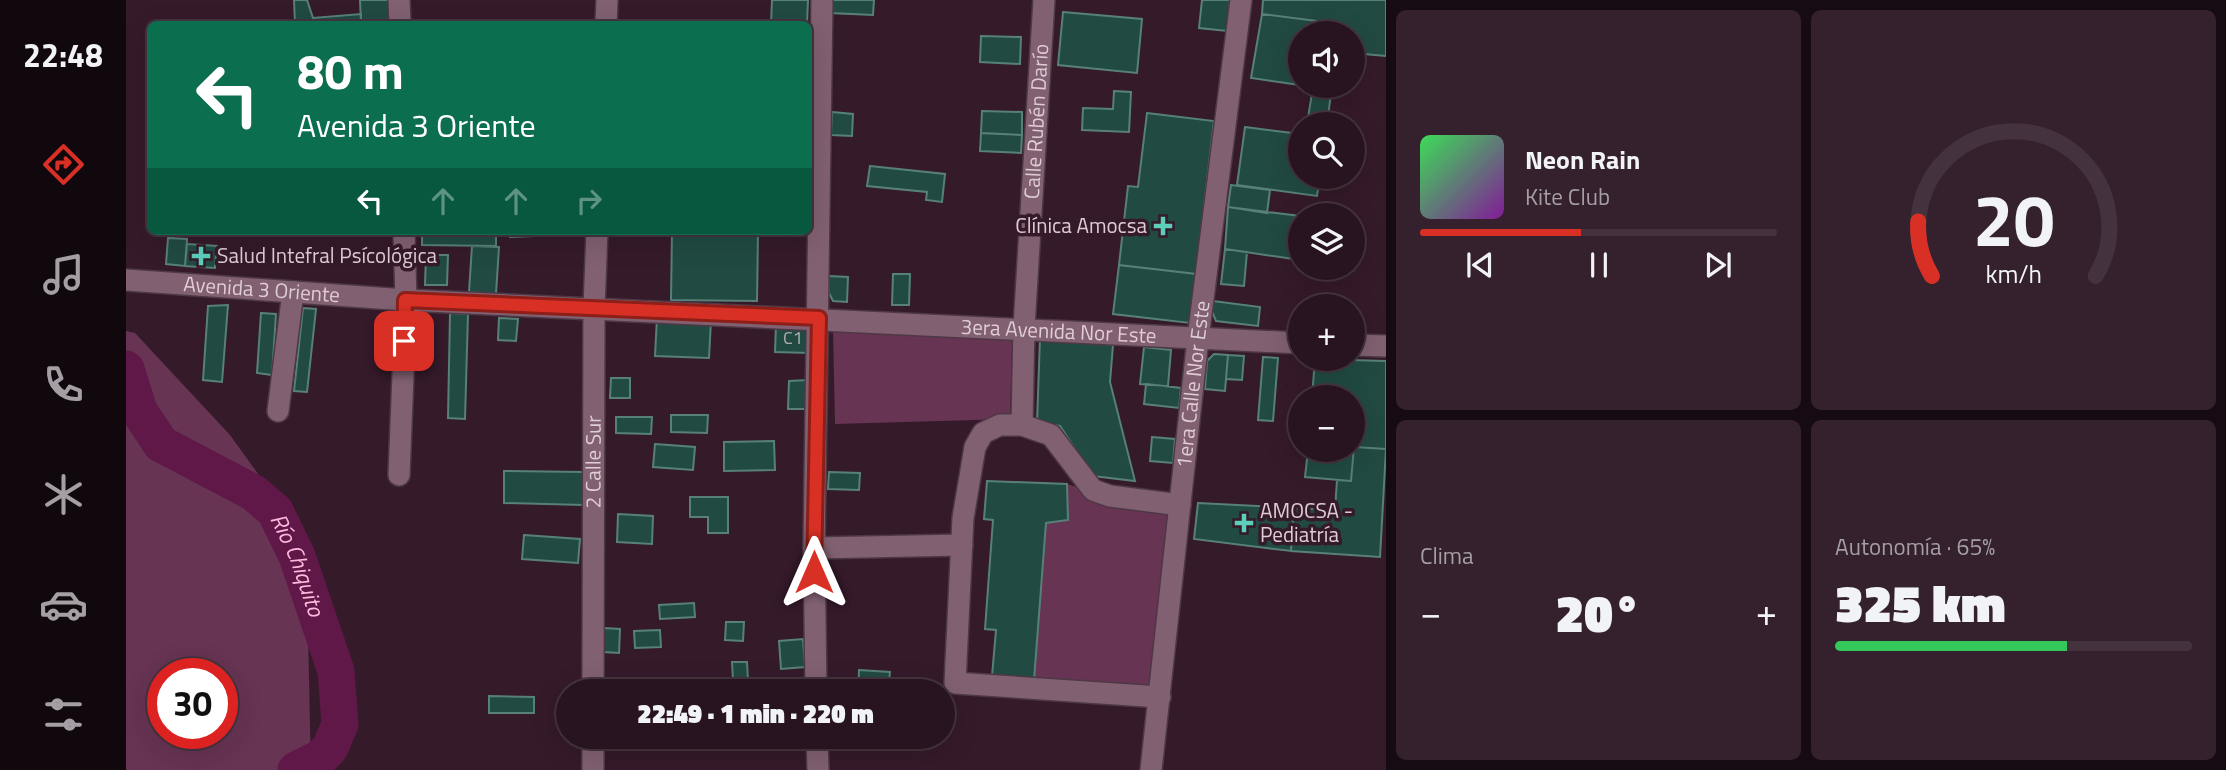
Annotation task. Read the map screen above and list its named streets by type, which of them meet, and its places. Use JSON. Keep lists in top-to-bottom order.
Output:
{
  "streets": {
    "street": [
      "Calle Rubén Darío",
      "Avenida 3 Oriente",
      "3era Avenida Nor Este",
      "1era Calle Nor Este",
      "2 Calle Sur"
    ]
  },
  "crossings": [
    ["Calle Rubén Darío", "3era Avenida Nor Este"],
    ["Avenida 3 Oriente", "3era Avenida Nor Este"],
    ["Avenida 3 Oriente", "2 Calle Sur"],
    ["3era Avenida Nor Este", "1era Calle Nor Este"]
  ],
  "water": ["Río Chiquito"],
  "places": {
    "health": ["Clínica Amocsa", "Salud Intefral Psícológica", "AMOCSA - Pediatría"]
  },
  "house_numbers": ["C1"],
  "page": {
    "tabs": "22:48",
    "map_buttons": ["+", "−"],
    "turn": ["80 m", "Avenida 3 Oriente"],
    "song": ["Neon Rain", "Kite Club"],
    "tile": [
      "Clima",
      ["Autonomía · 65%", "325 km"]
    ],
    "heat": ["−", "20°", "+"],
    "limit": "30",
    "trip": "22:49 · 1 min · 220 m",
    "gauge": ["20", "km/h"]
  }
}
